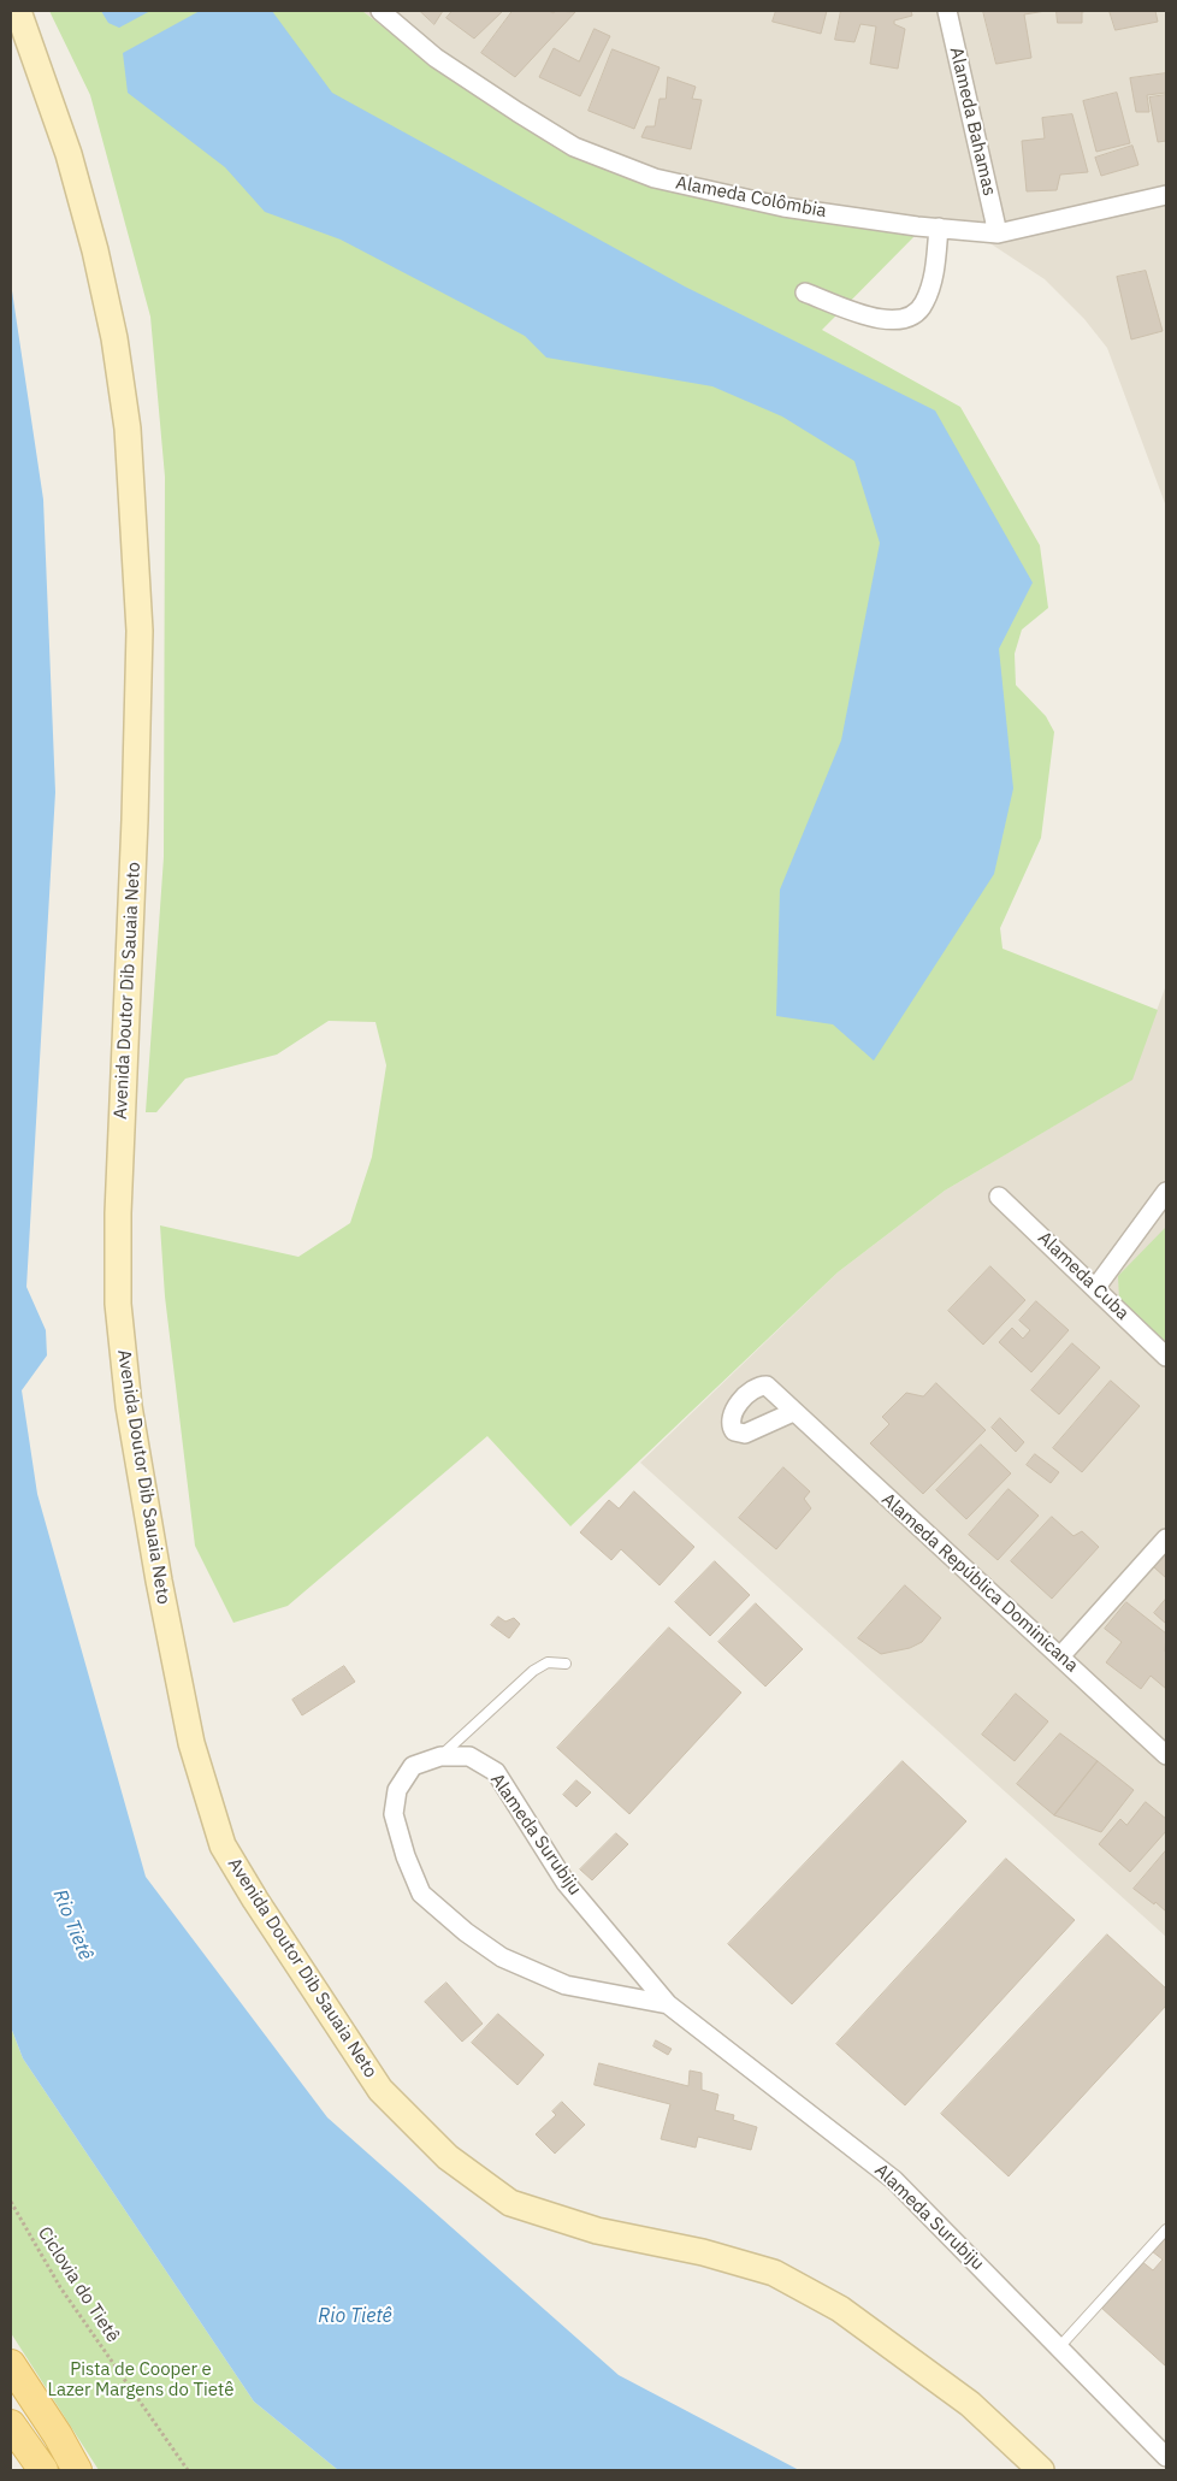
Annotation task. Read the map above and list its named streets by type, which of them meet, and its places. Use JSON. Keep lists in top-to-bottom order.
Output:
{
  "streets": {
    "main road": ["Avenida Doutor Dib Sauaia Neto"],
    "street": [
      "Alameda Bahamas",
      "Alameda Colômbia",
      "Alameda Cuba",
      "Alameda República Dominicana",
      "Alameda Surubiju"
    ],
    "path": ["Ciclovia do Tietê"]
  },
  "crossings": [
    ["Alameda Bahamas", "Alameda Colômbia"]
  ],
  "water": ["Rio Tietê"],
  "parks": ["Pista de Cooper e Lazer Margens do Tietê"]
}
